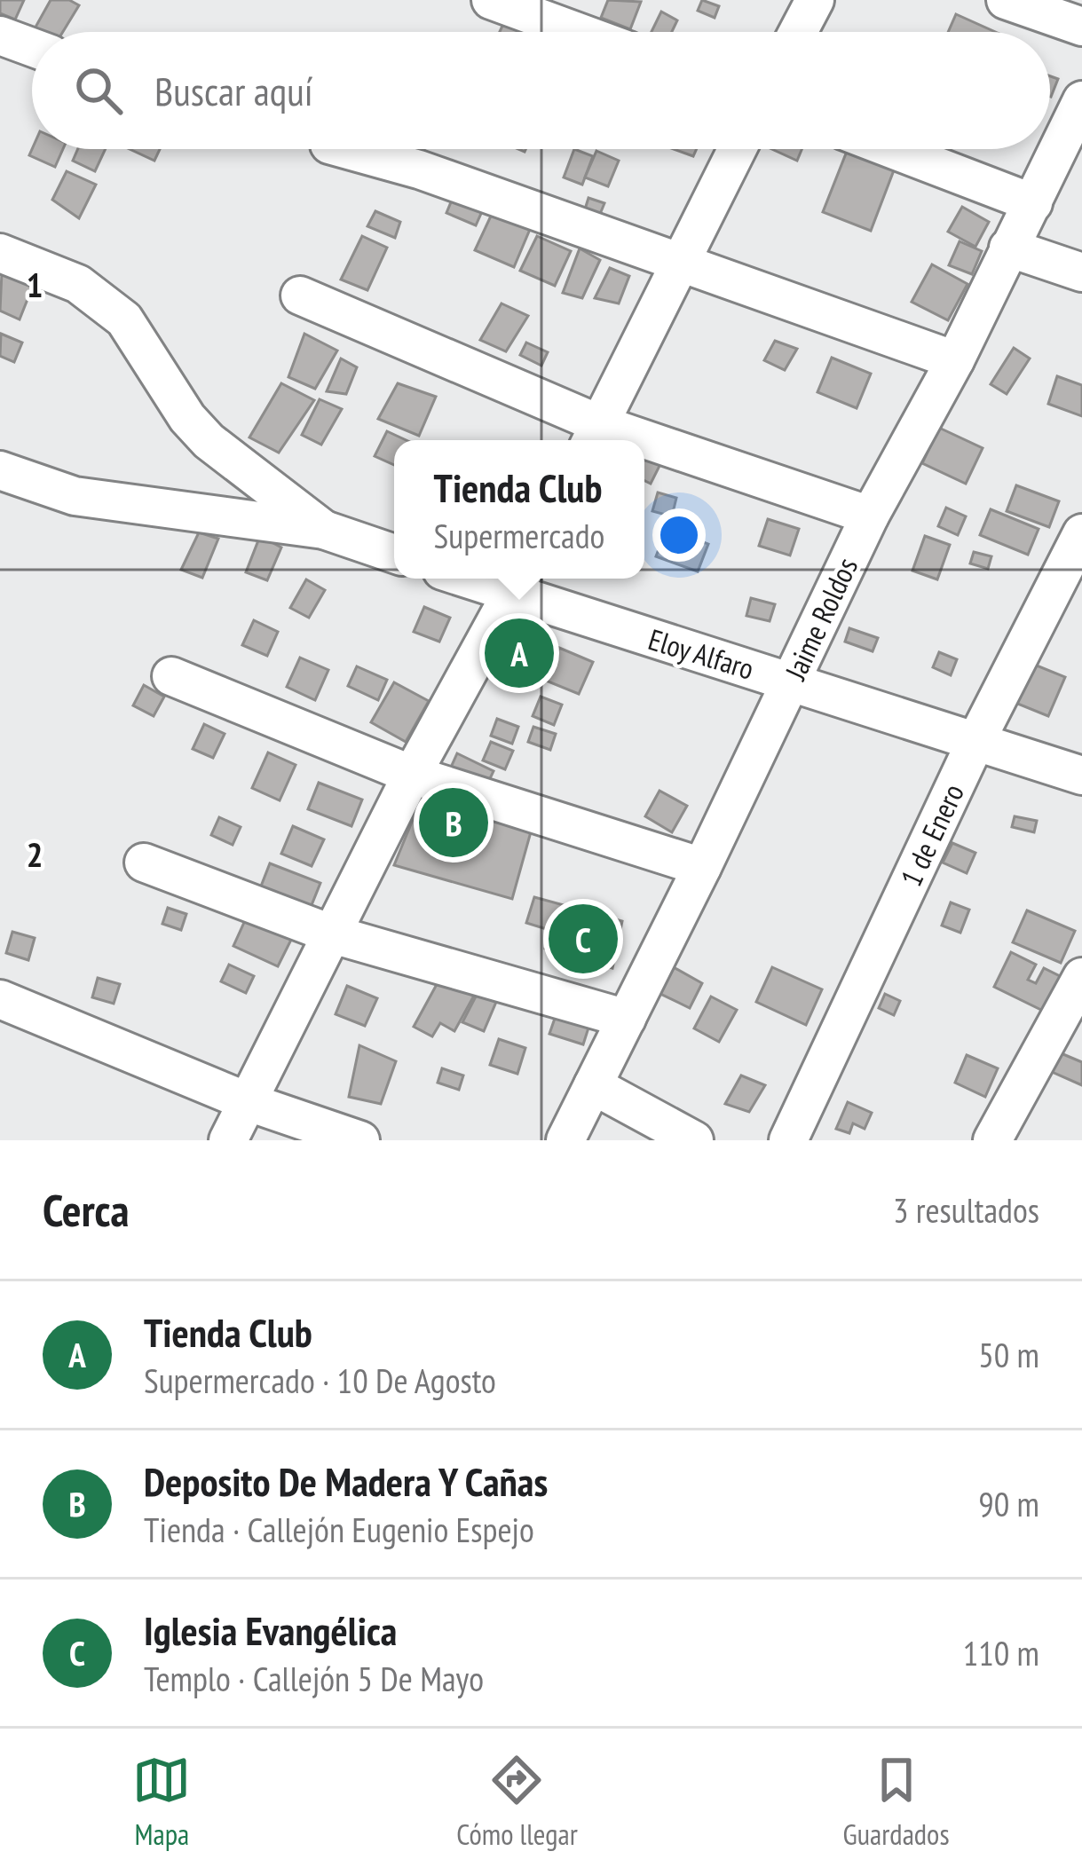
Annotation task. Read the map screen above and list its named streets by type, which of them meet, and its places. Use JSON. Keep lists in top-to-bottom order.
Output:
{
  "streets": {
    "street": ["Jaime Roldos", "Eloy Alfaro", "1 de Enero"]
  },
  "crossings": [
    ["Jaime Roldos", "Eloy Alfaro"],
    ["Eloy Alfaro", "1 de Enero"]
  ],
  "page": {
    "search": "Buscar aquí",
    "popup": ["Tienda Club", "Supermercado"],
    "pins": ["A", "B", "C"],
    "heading": ["Cerca", "3 resultados"],
    "list": [
      {
        "mark": "A",
        "name": "Tienda Club",
        "note": "Supermercado · 10 De Agosto",
        "value": "50 m"
      },
      {
        "mark": "B",
        "name": "Deposito De Madera Y Cañas",
        "note": "Tienda · Callejón Eugenio Espejo",
        "value": "90 m"
      },
      {
        "mark": "C",
        "name": "Iglesia Evangélica",
        "note": "Templo · Callejón 5 De Mayo",
        "value": "110 m"
      }
    ],
    "nav": ["Mapa", "Cómo llegar", "Guardados"]
  },
  "grid": {
    "rows": ["1", "2"]
  }
}
